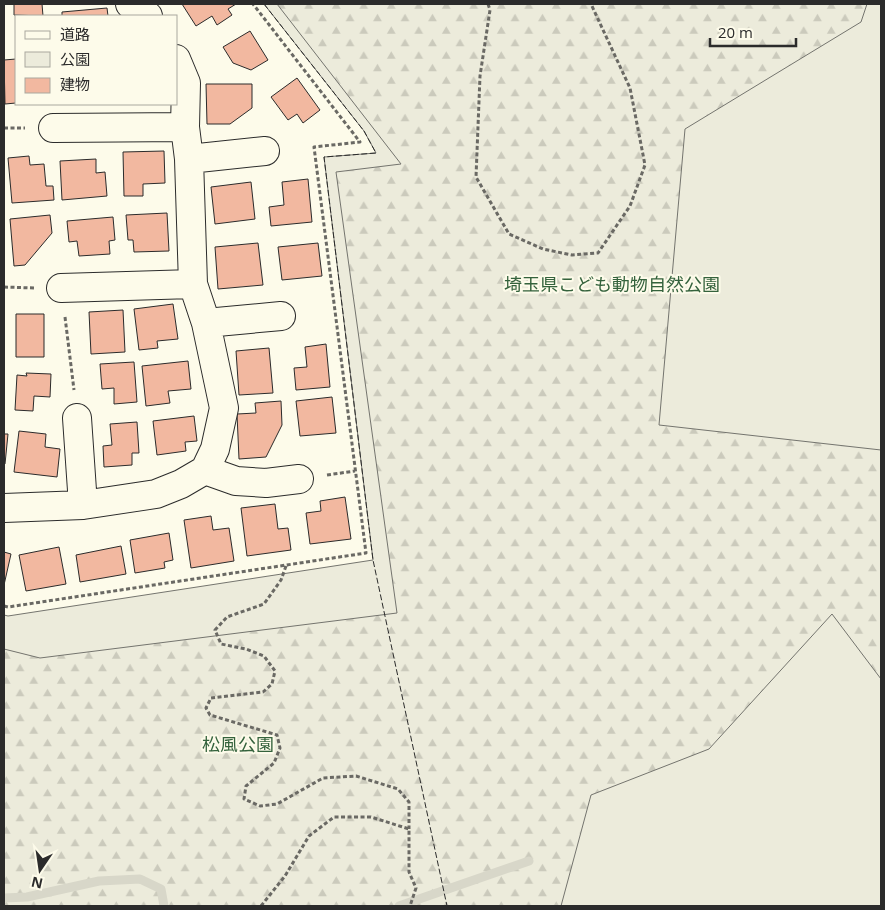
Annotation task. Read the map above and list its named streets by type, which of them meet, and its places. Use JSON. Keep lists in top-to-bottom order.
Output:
{
  "parks": ["埼玉県こども動物自然公園", "松風公園"],
  "legend": ["道路", "公園", "建物"],
  "scale_bar": "20 m",
  "north": "bottom"
}
